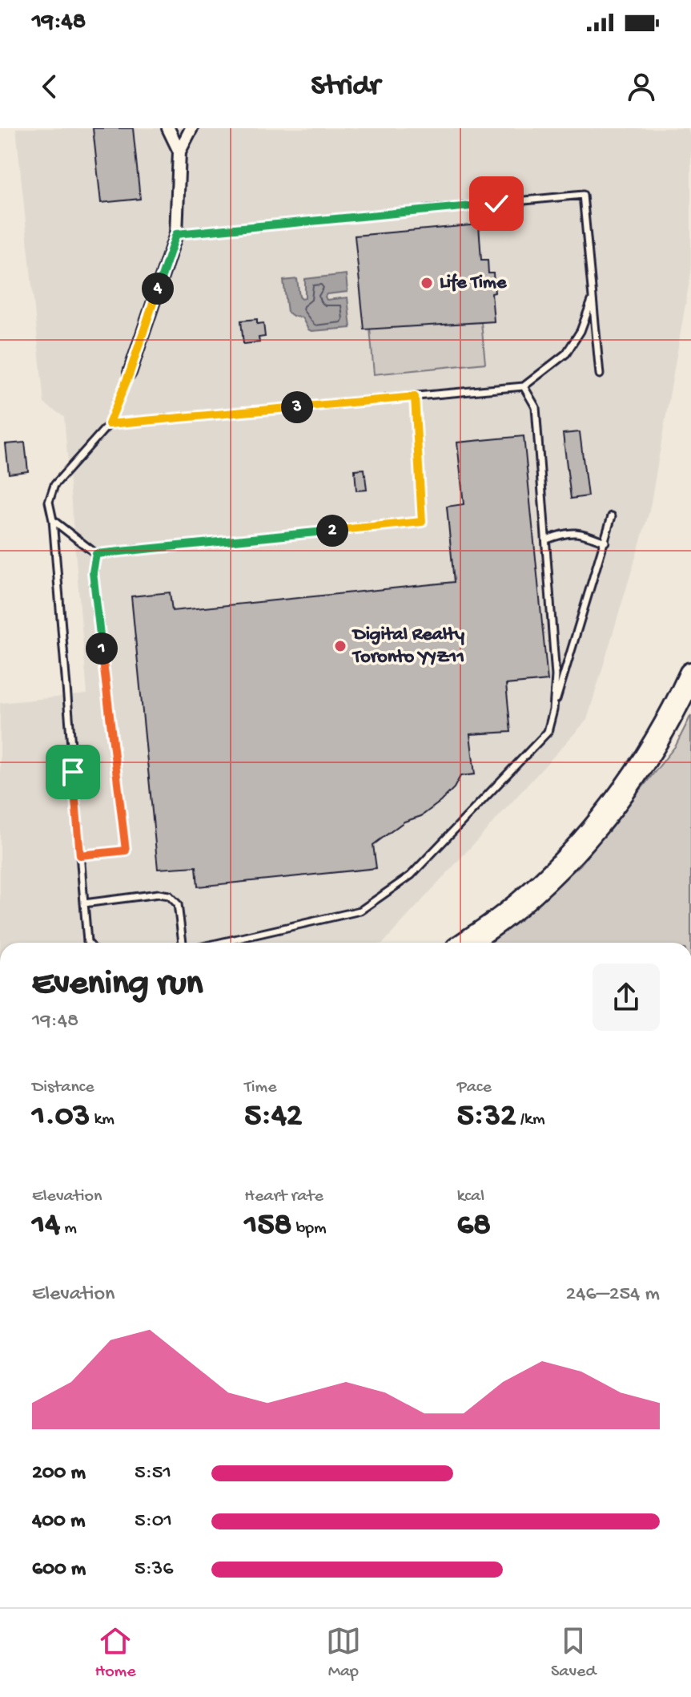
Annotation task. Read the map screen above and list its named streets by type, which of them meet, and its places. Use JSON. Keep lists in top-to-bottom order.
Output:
{
  "places": ["Life Time", "Digital Realty Toronto YYZ11"],
  "page": {
    "status": "19:48",
    "header": "Stridr",
    "pins": [
      "4",
      "3",
      "2",
      "1"
    ],
    "heading": ["Evening run", "19:48"],
    "stats": [
      ["Distance", "1.03 km"],
      ["Time", "5:42"],
      ["Pace", "5:32 /km"],
      ["Elevation", "14 m"],
      ["Heart rate", "158 bpm"],
      ["kcal", "68"]
    ],
    "chart": ["Elevation", "246–254 m"],
    "list": [
      {
        "name": "200 m",
        "note": "5:51"
      },
      {
        "name": "400 m",
        "note": "5:01"
      },
      {
        "name": "600 m",
        "note": "5:36"
      }
    ],
    "tabs": ["Home", "Map", "Saved"]
  }
}
